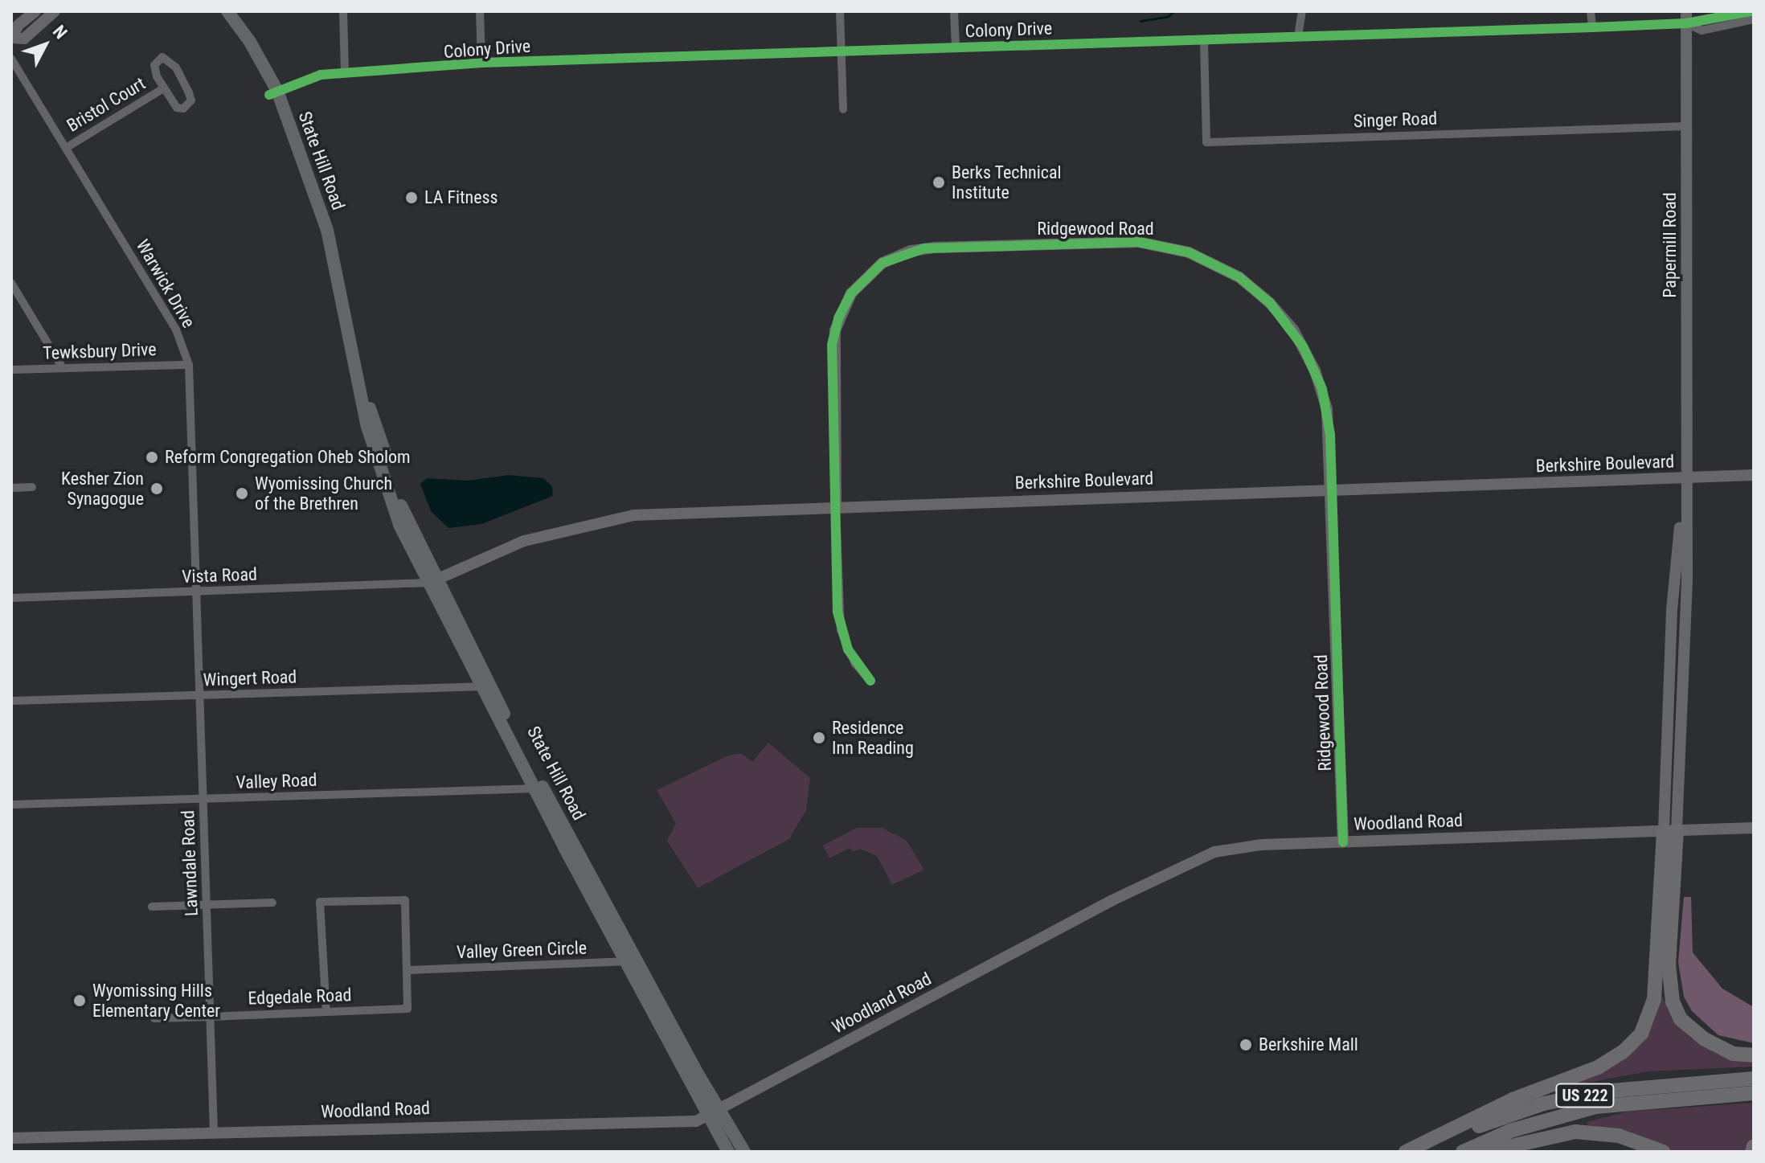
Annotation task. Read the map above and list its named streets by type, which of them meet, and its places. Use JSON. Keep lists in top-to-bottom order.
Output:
{
  "streets": {
    "highway": ["US 222"],
    "main road": [
      "State Hill Road",
      "Ridgewood Road",
      "Papermill Road",
      "Berkshire Boulevard",
      "Woodland Road"
    ],
    "street": [
      "Colony Drive",
      "Bristol Court",
      "Singer Road",
      "Warwick Drive",
      "Tewksbury Drive",
      "Vista Road",
      "Wingert Road",
      "Valley Road",
      "Lawndale Road",
      "Valley Green Circle",
      "Edgedale Road"
    ]
  },
  "crossings": [
    ["Colony Drive", "Singer Road"],
    ["Colony Drive", "State Hill Road"],
    ["Colony Drive", "Papermill Road"],
    ["Bristol Court", "Warwick Drive"],
    ["Singer Road", "Papermill Road"],
    ["State Hill Road", "Berkshire Boulevard"],
    ["State Hill Road", "Vista Road"],
    ["State Hill Road", "Wingert Road"],
    ["State Hill Road", "Valley Road"],
    ["State Hill Road", "Woodland Road"],
    ["State Hill Road", "Valley Green Circle"],
    ["Ridgewood Road", "Berkshire Boulevard"],
    ["Ridgewood Road", "Woodland Road"],
    ["Papermill Road", "Berkshire Boulevard"],
    ["Papermill Road", "Woodland Road"],
    ["Warwick Drive", "Tewksbury Drive"],
    ["Warwick Drive", "Vista Road"],
    ["Warwick Drive", "Lawndale Road"],
    ["Berkshire Boulevard", "Vista Road"],
    ["Vista Road", "Lawndale Road"],
    ["Wingert Road", "Lawndale Road"],
    ["Valley Road", "Lawndale Road"],
    ["Woodland Road", "Lawndale Road"],
    ["Lawndale Road", "Edgedale Road"],
    ["Valley Green Circle", "Edgedale Road"]
  ],
  "places": [
    "Berks Technical Institute",
    "LA Fitness",
    "Reform Congregation Oheb Sholom",
    "Kesher Zion Synagogue",
    "Wyomissing Church of the Brethren",
    "Residence Inn Reading",
    "Wyomissing Hills Elementary Center",
    "Berkshire Mall"
  ],
  "north": "top right"
}
